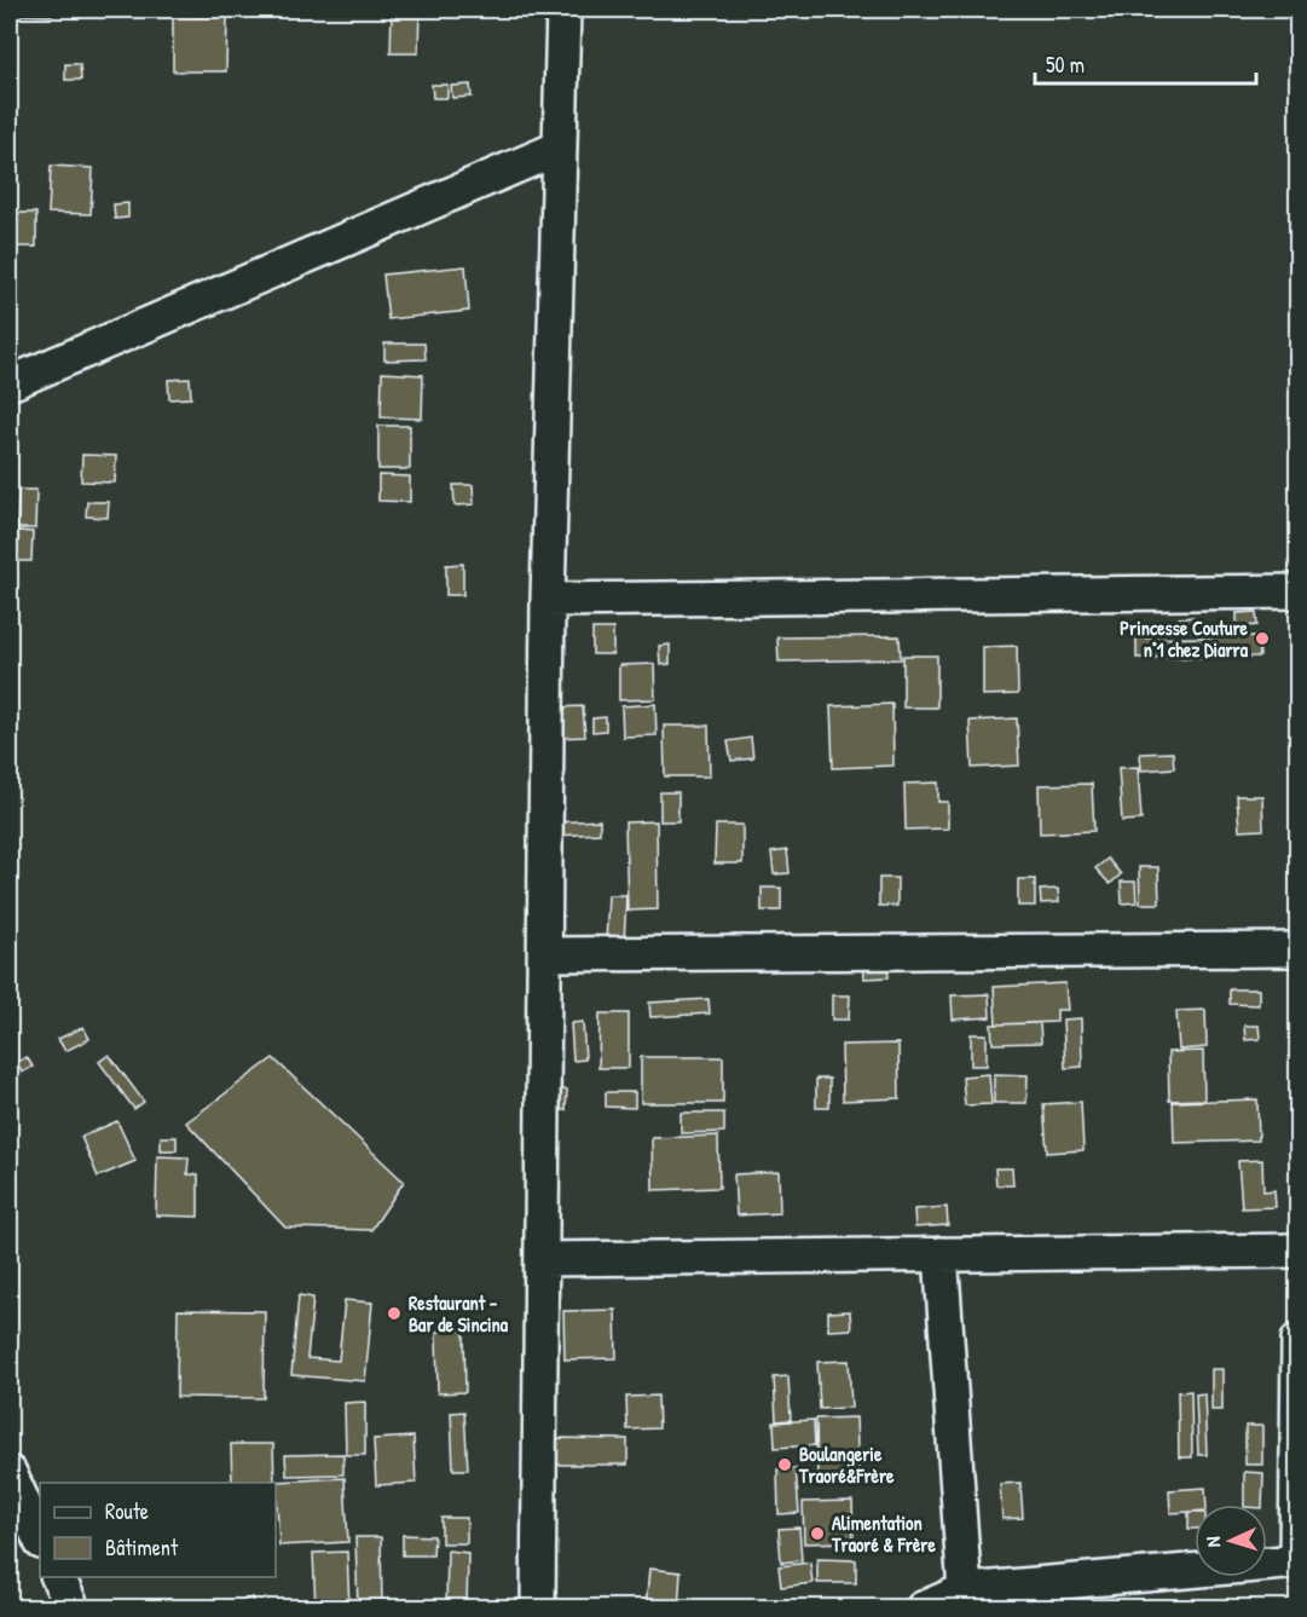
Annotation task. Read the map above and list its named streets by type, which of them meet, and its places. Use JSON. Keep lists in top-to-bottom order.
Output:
{
  "places": [
    "Princesse Couture n°1 chez Diarra",
    "Restaurant - Bar de Sincina",
    "Boulangerie Traoré&Frère",
    "Alimentation Traoré & Frère"
  ],
  "legend": ["Route", "Bâtiment"],
  "scale_bar": "50 m",
  "north": "left"
}
